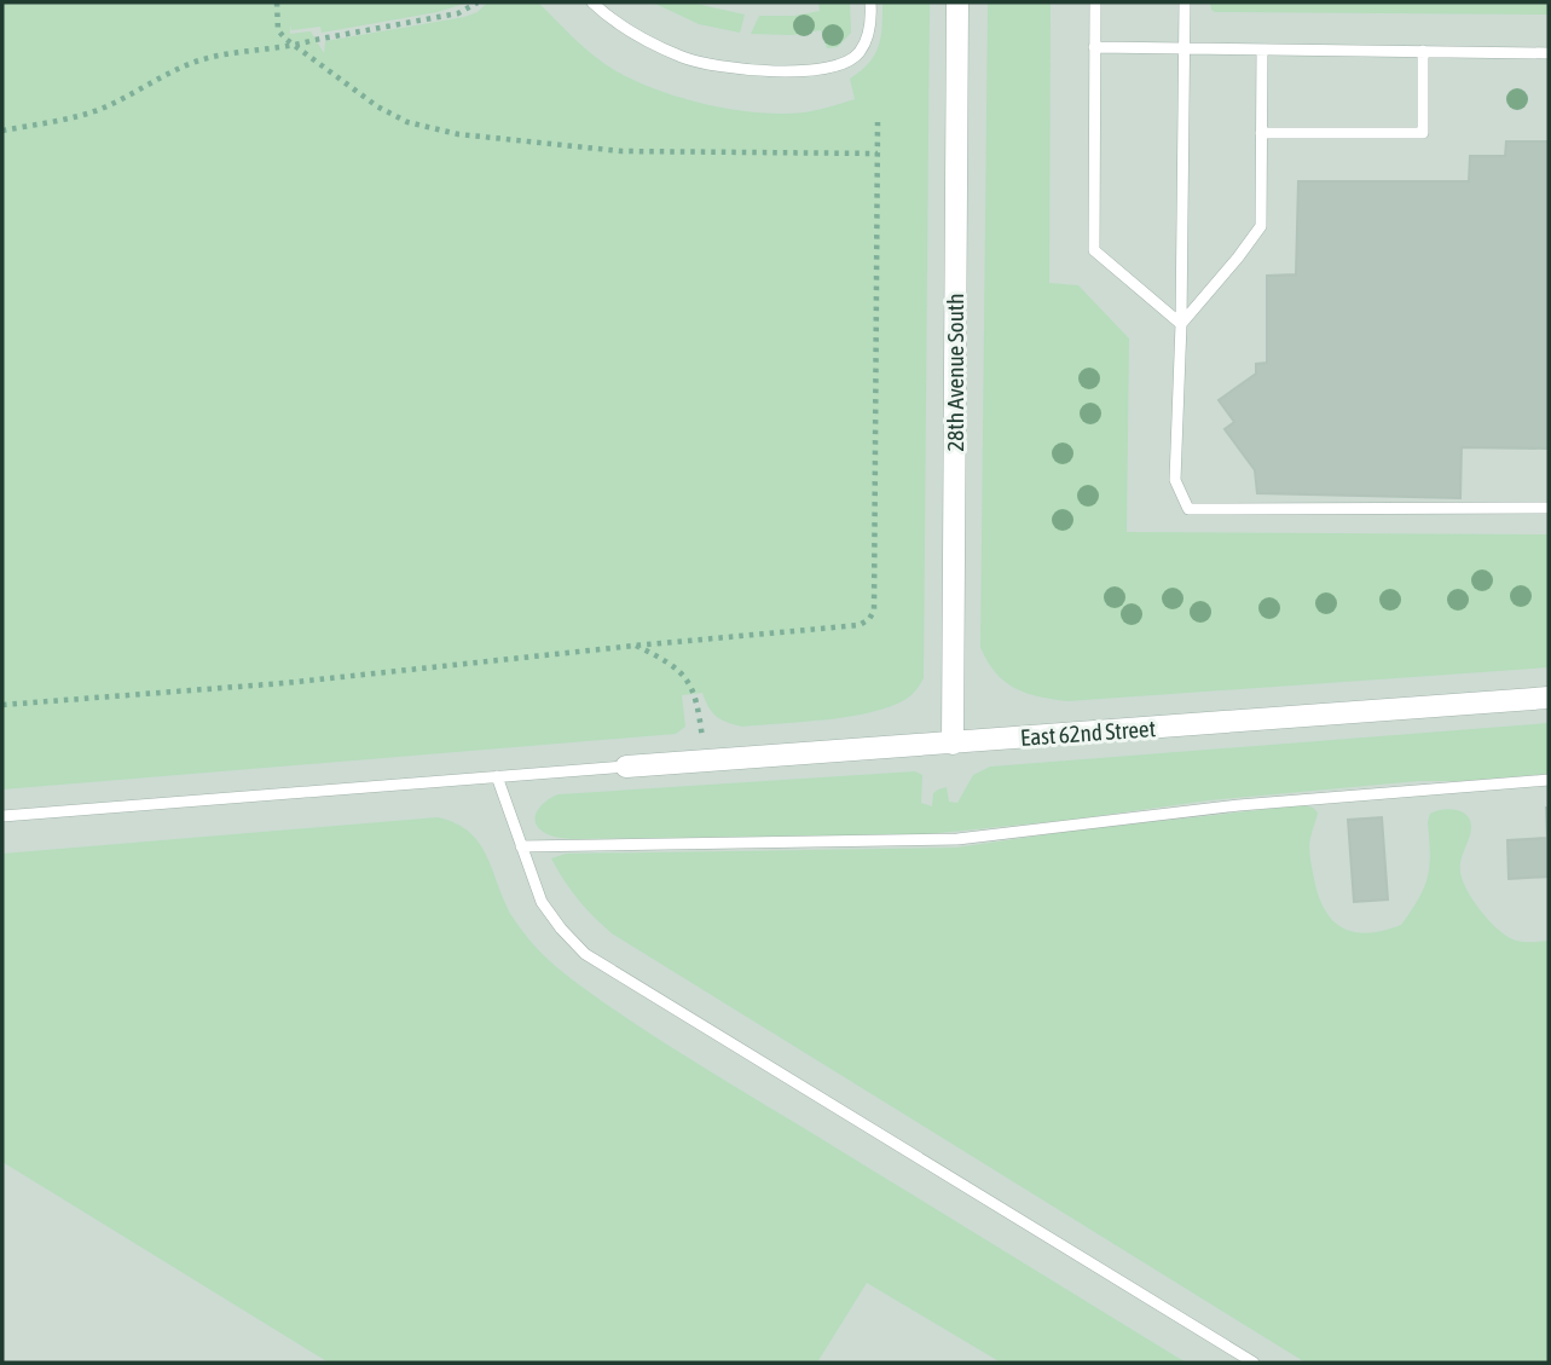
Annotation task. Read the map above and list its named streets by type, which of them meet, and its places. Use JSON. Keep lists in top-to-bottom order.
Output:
{
  "streets": {
    "street": ["28th Avenue South", "East 62nd Street"]
  },
  "crossings": [
    ["28th Avenue South", "East 62nd Street"]
  ]
}
